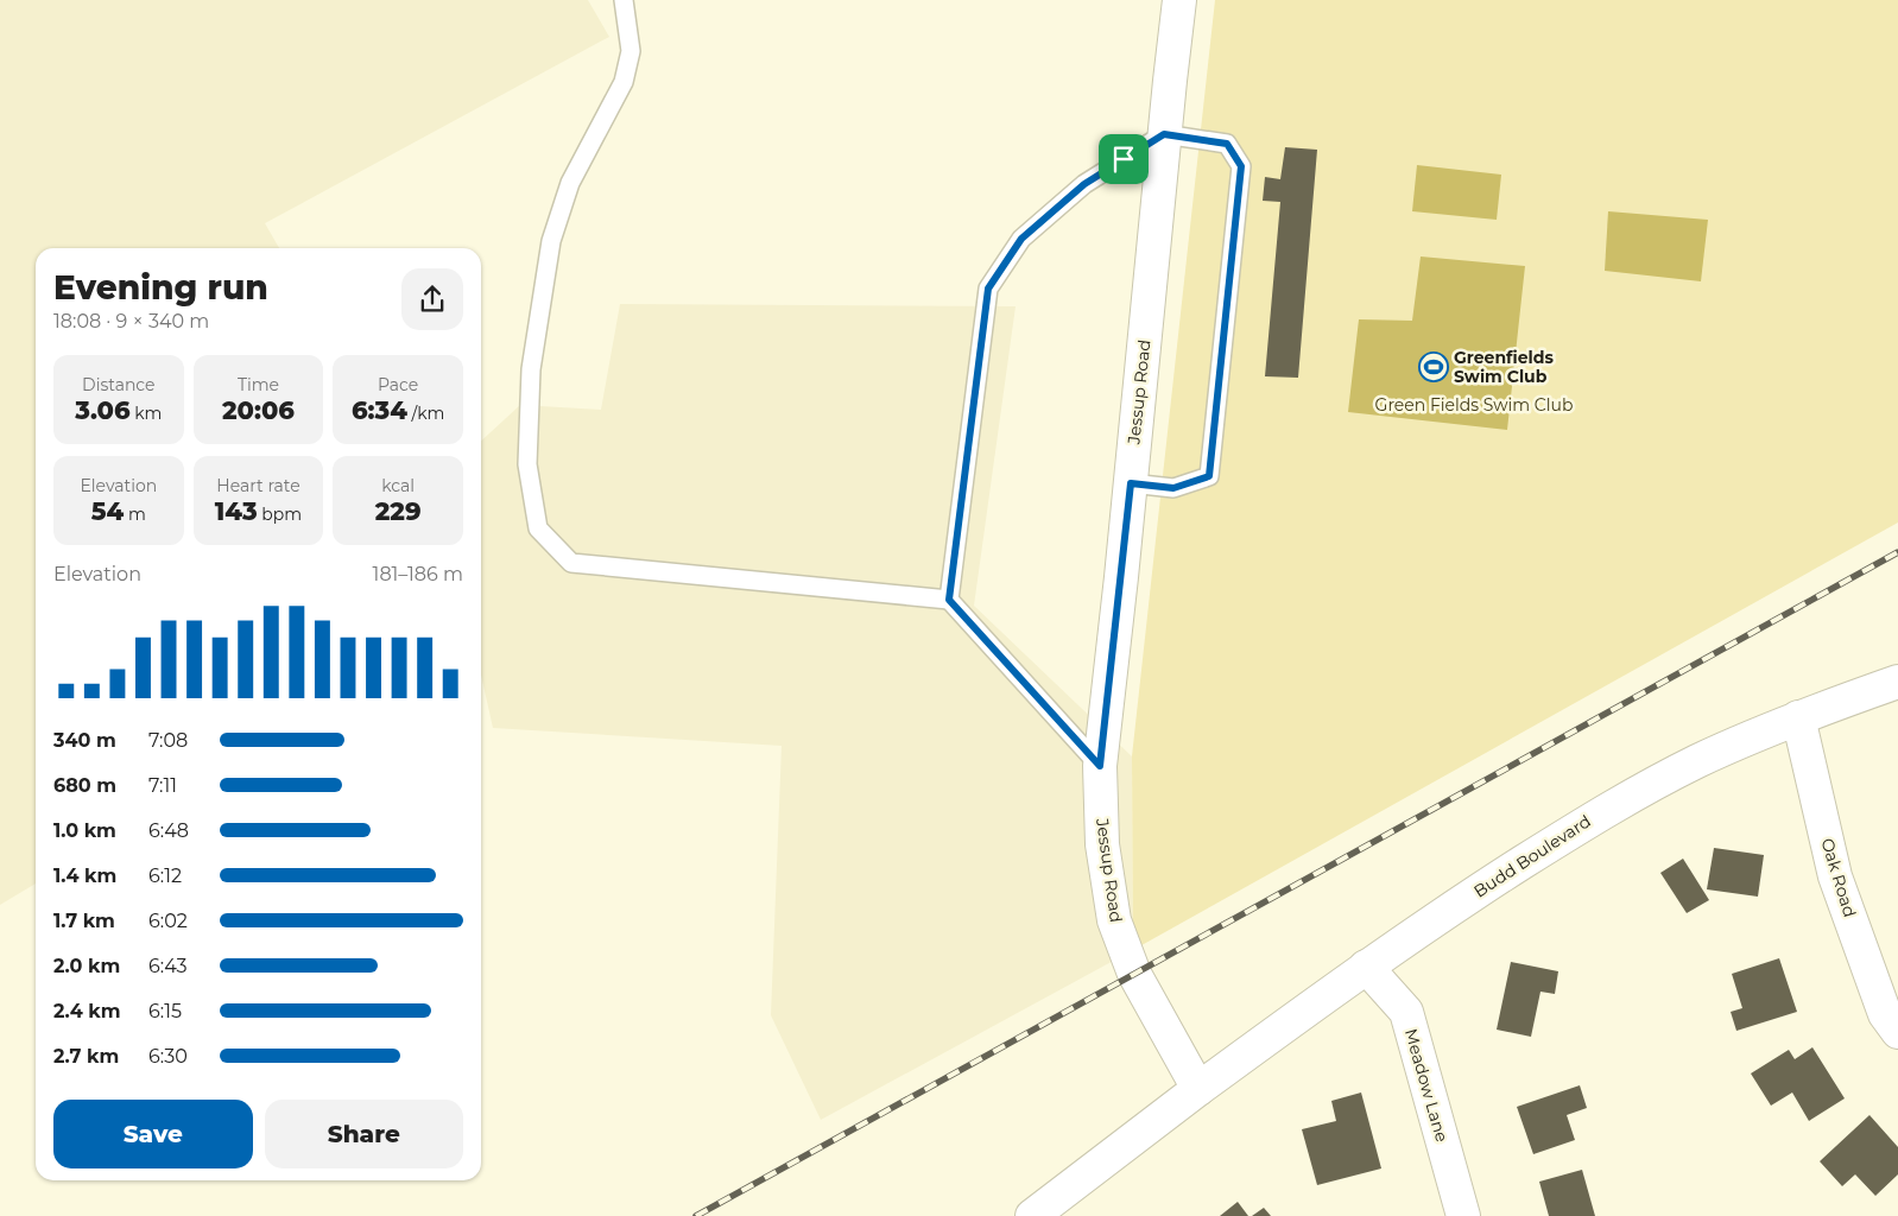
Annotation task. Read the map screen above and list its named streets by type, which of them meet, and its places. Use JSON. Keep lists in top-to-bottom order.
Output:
{
  "streets": {
    "street": [
      "Jessup Road",
      "Budd Boulevard",
      "Oak Road",
      "Meadow Lane"
    ]
  },
  "crossings": [
    ["Jessup Road", "Budd Boulevard"],
    ["Budd Boulevard", "Oak Road"],
    ["Budd Boulevard", "Meadow Lane"]
  ],
  "parks": ["Green Fields Swim Club"],
  "places": {
    "sports": ["Greenfields Swim Club"]
  },
  "page": {
    "heading": ["Evening run", "18:08 · 9 × 340 m"],
    "stats": [
      ["Distance", "3.06 km"],
      ["Time", "20:06"],
      ["Pace", "6:34 /km"],
      ["Elevation", "54 m"],
      ["Heart rate", "143 bpm"],
      ["kcal", "229"]
    ],
    "chart": ["Elevation", "181–186 m"],
    "list": [
      {
        "name": "340 m",
        "note": "7:08"
      },
      {
        "name": "680 m",
        "note": "7:11"
      },
      {
        "name": "1.0 km",
        "note": "6:48"
      },
      {
        "name": "1.4 km",
        "note": "6:12"
      },
      {
        "name": "1.7 km",
        "note": "6:02"
      },
      {
        "name": "2.0 km",
        "note": "6:43"
      },
      {
        "name": "2.4 km",
        "note": "6:15"
      },
      {
        "name": "2.7 km",
        "note": "6:30"
      }
    ],
    "buttons": ["Save", "Share"]
  }
}
